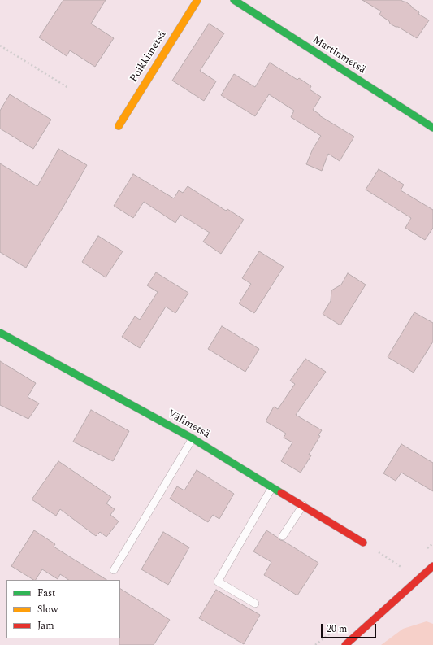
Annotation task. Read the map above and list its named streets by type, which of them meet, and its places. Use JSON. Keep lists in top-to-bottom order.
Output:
{
  "streets": {
    "street": ["Martinmetsä", "Poikkimetsä", "Välimetsä"]
  },
  "legend": ["Fast", "Slow", "Jam"],
  "scale_bar": "20 m"
}
